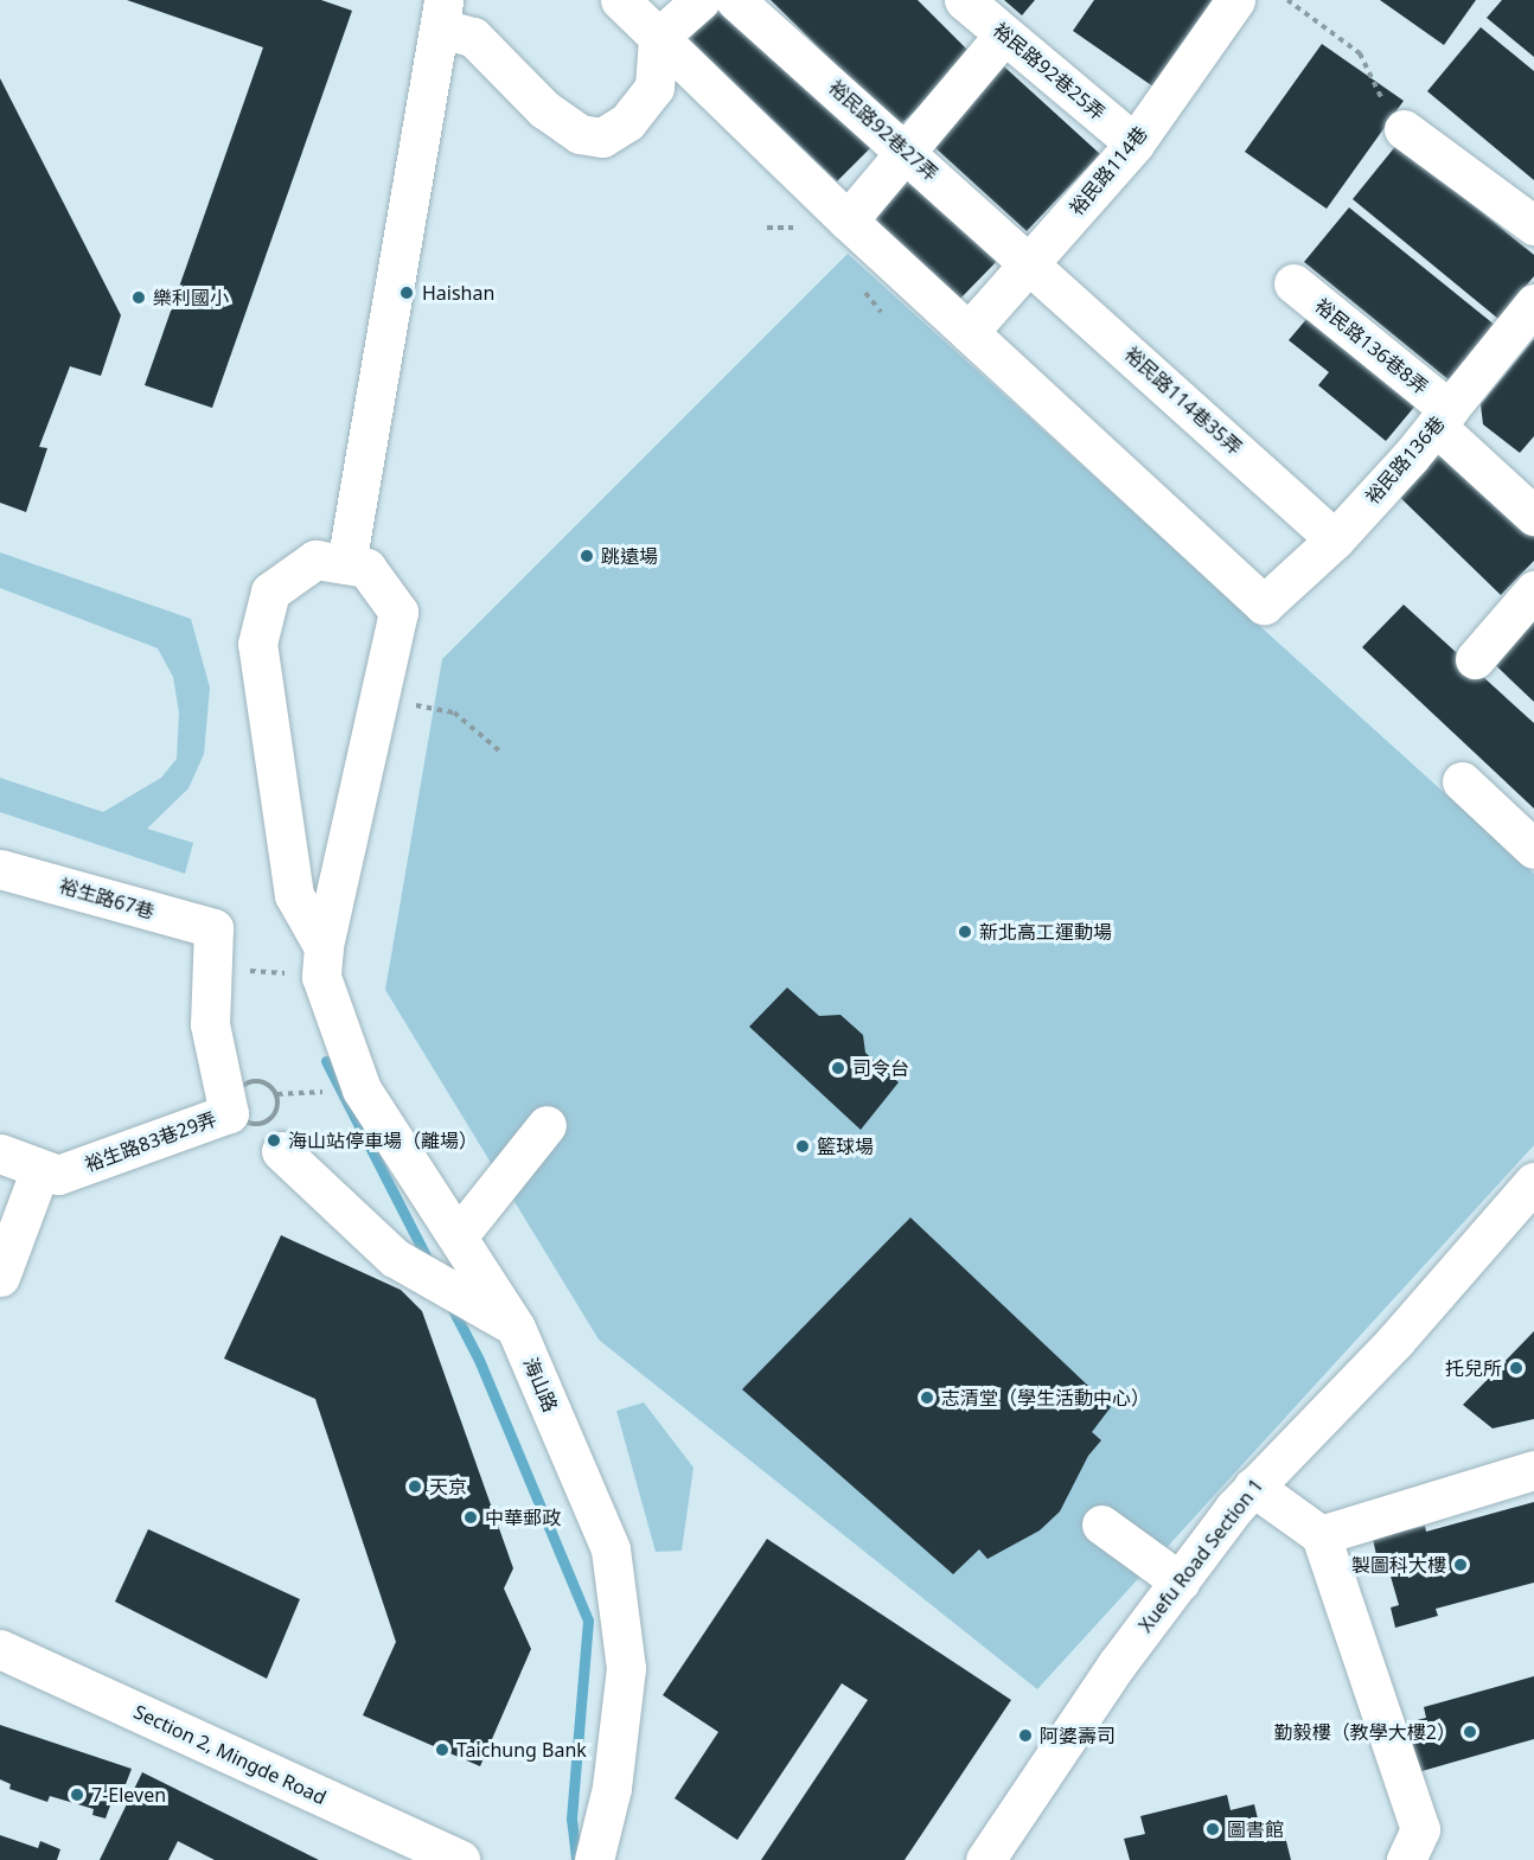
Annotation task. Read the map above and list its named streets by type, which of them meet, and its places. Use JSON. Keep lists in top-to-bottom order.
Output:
{
  "streets": {
    "street": [
      "裕民路92巷25弄",
      "裕民路92巷27弄",
      "裕民路114巷",
      "裕民路136巷8弄",
      "裕民路114巷35弄",
      "裕民路136巷",
      "裕生路67巷",
      "裕生路83巷29弄",
      "海山路",
      "Xuefu Road Section 1",
      "Section 2, Mingde Road"
    ]
  },
  "crossings": [
    ["裕民路92巷25弄", "裕民路114巷"],
    ["裕民路92巷27弄", "裕民路114巷"],
    ["裕民路92巷27弄", "裕民路114巷35弄"],
    ["裕民路114巷", "裕民路114巷35弄"],
    ["裕民路114巷", "裕民路136巷"],
    ["裕民路136巷8弄", "裕民路136巷"],
    ["裕民路114巷35弄", "裕民路136巷"],
    ["裕生路67巷", "裕生路83巷29弄"]
  ],
  "places": [
    "Haishan",
    "樂利國小",
    "跳遠場",
    "新北高工運動場",
    "司令台",
    "海山站停車場（離場）",
    "籃球場",
    "托兒所",
    "志清堂（學生活動中心）",
    "天京",
    "中華郵政",
    "製圖科大樓",
    "勤毅樓（教學大樓2）",
    "阿婆壽司",
    "Taichung Bank",
    "7-Eleven",
    "圖書館"
  ]
}
